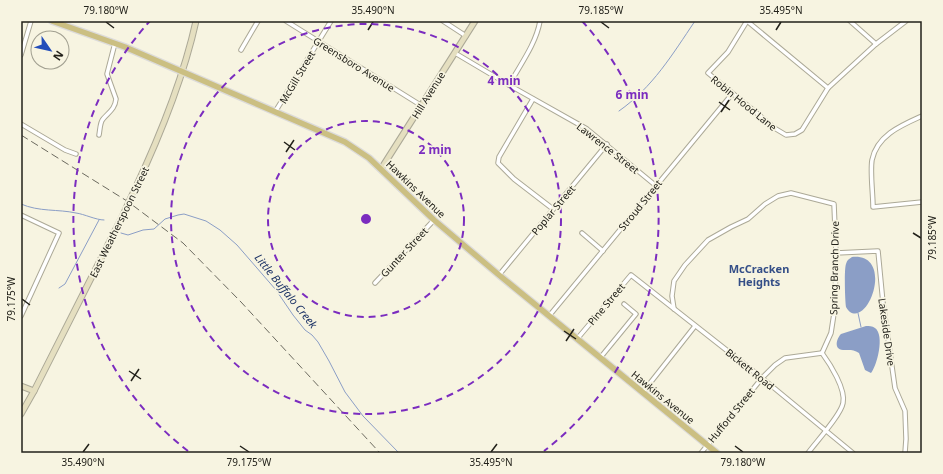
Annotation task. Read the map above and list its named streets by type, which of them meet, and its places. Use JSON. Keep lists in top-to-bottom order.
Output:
{
  "streets": {
    "main road": ["Hawkins Avenue"],
    "street": [
      "Greensboro Avenue",
      "McGill Street",
      "Hill Avenue",
      "Robin Hood Lane",
      "Lawrence Street",
      "Stroud Street",
      "Poplar Street",
      "East Weatherspoon Street",
      "Gunter Street",
      "Spring Branch Drive",
      "Pine Street",
      "Lakeside Drive",
      "Bickett Road",
      "Hufford Street"
    ]
  },
  "crossings": [
    ["Greensboro Avenue", "McGill Street"],
    ["Greensboro Avenue", "Hill Avenue"],
    ["McGill Street", "Hawkins Avenue"],
    ["Hill Avenue", "Lawrence Street"],
    ["Hill Avenue", "Hawkins Avenue"],
    ["Robin Hood Lane", "Stroud Street"],
    ["Lawrence Street", "Stroud Street"],
    ["Lawrence Street", "Poplar Street"],
    ["Hawkins Avenue", "Stroud Street"],
    ["Hawkins Avenue", "Poplar Street"],
    ["Hawkins Avenue", "East Weatherspoon Street"],
    ["Hawkins Avenue", "Gunter Street"],
    ["Hawkins Avenue", "Pine Street"],
    ["Hawkins Avenue", "Hufford Street"],
    ["Spring Branch Drive", "Pine Street"],
    ["Spring Branch Drive", "Lakeside Drive"],
    ["Spring Branch Drive", "Bickett Road"],
    ["Spring Branch Drive", "Hufford Street"],
    ["Pine Street", "Bickett Road"],
    ["Bickett Road", "Hufford Street"]
  ],
  "districts": ["McCracken Heights"],
  "water": ["Little Buffalo Creek"],
  "north": "bottom right",
  "coordinates": [
    "79.180°W",
    "35.490°N",
    "79.185°W",
    "35.495°N",
    "79.175°W"
  ],
  "rings": ["4 min", "6 min", "2 min"]
}
